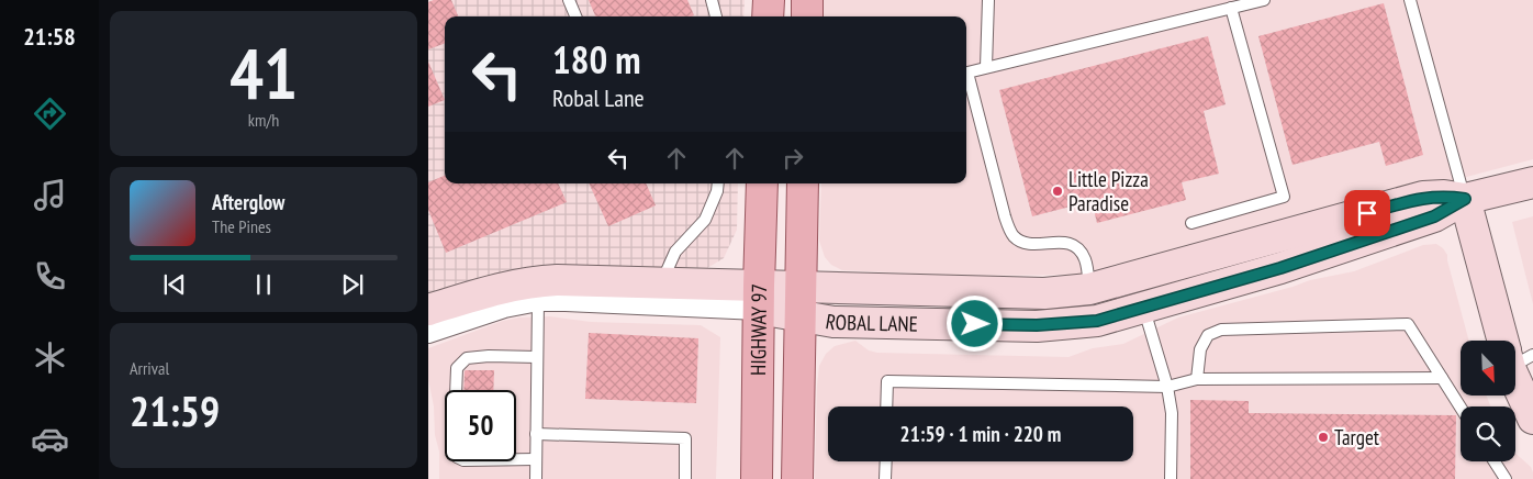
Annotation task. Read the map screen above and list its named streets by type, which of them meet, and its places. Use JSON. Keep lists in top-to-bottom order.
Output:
{
  "streets": {
    "main road": ["ROBAL LANE", "HIGHWAY 97"]
  },
  "crossings": [
    ["ROBAL LANE", "HIGHWAY 97"]
  ],
  "places": ["Little Pizza Paradise", "Target"],
  "north": "bottom right",
  "page": {
    "tabs": "21:58",
    "tile": [
      ["41", "km/h"],
      ["Arrival", "21:59"]
    ],
    "turn": ["180 m", "Robal Lane"],
    "song": ["Afterglow", "The Pines"],
    "limit": "50",
    "trip": "21:59 · 1 min · 220 m"
  }
}
